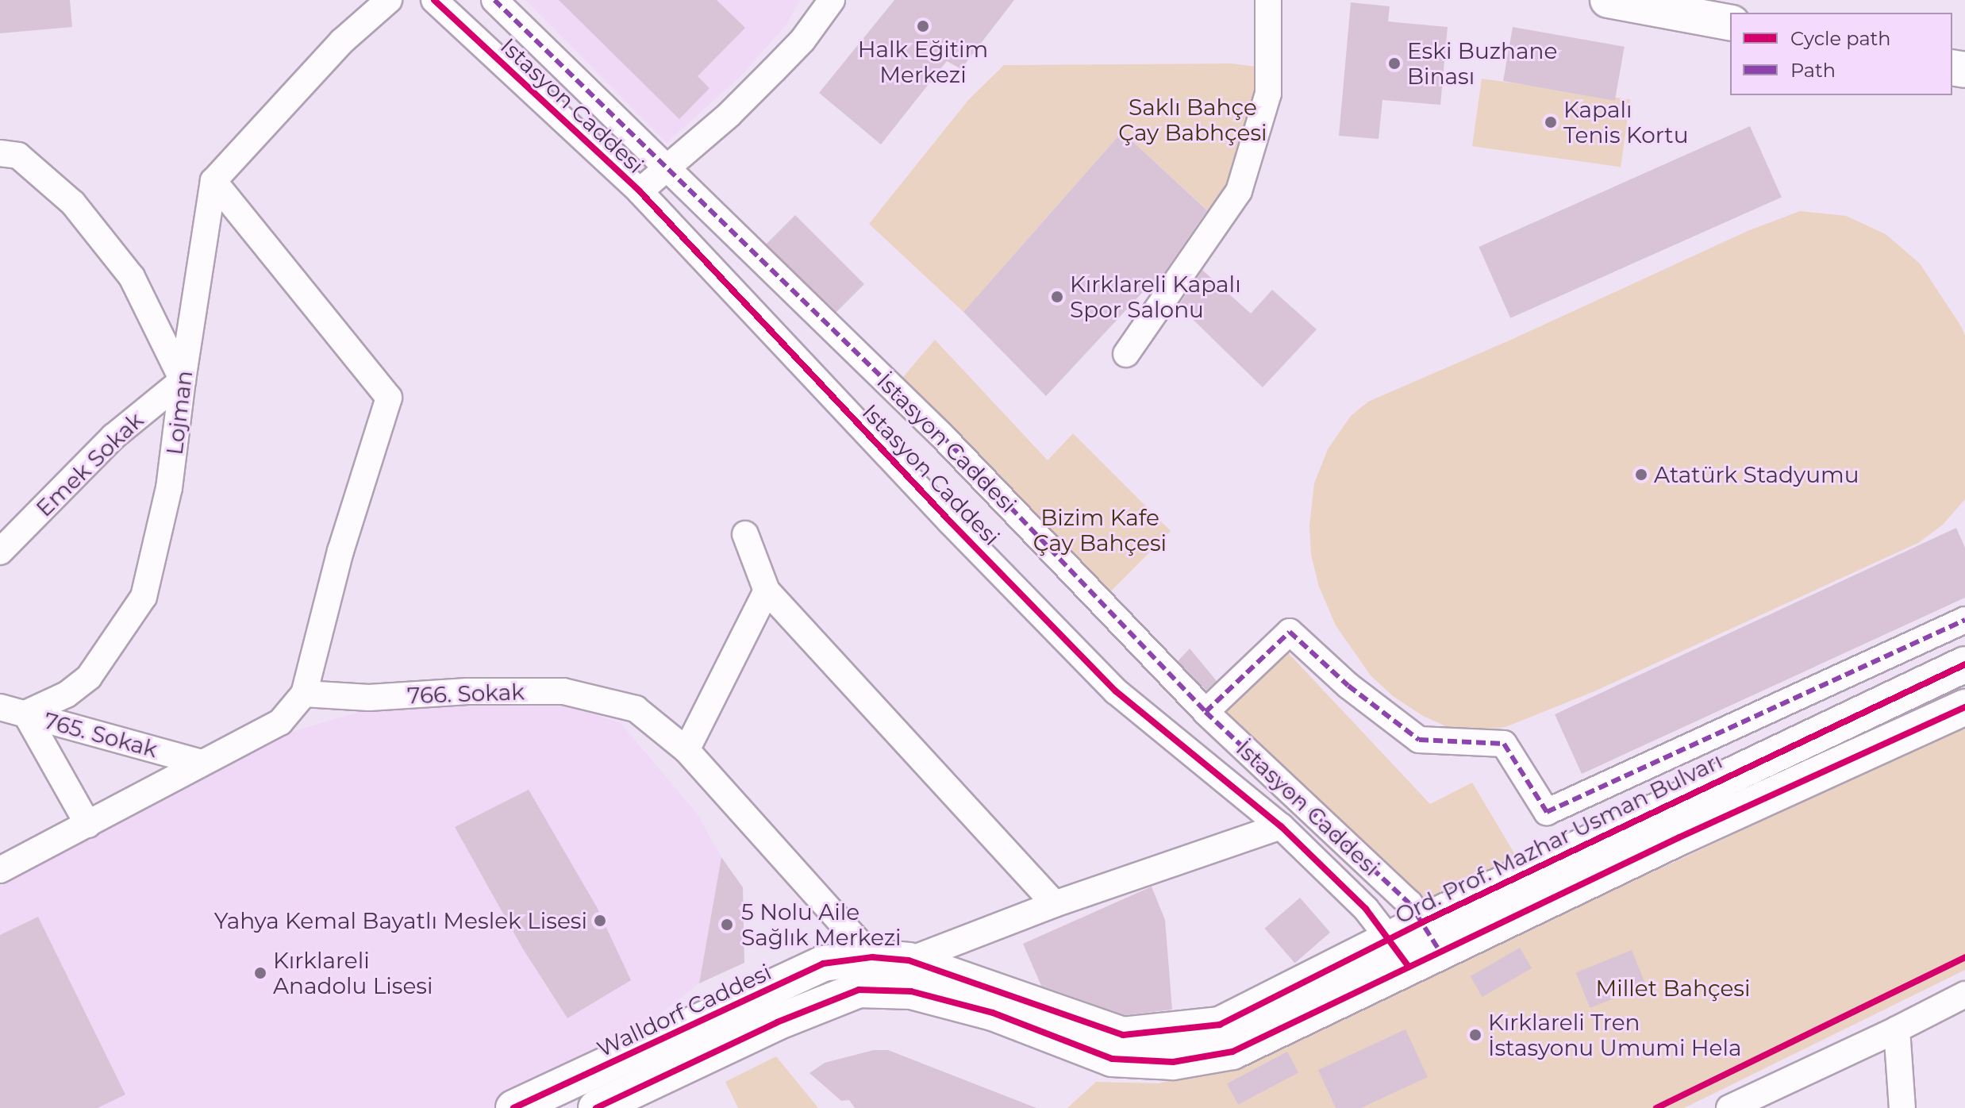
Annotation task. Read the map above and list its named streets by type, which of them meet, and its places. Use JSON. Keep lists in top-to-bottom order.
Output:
{
  "streets": {
    "main road": ["Ord. Prof. Mazhar Usman Bulvarı", "Walldorf Caddesi"],
    "street": [
      "Istasyon Caddesi",
      "Lojman",
      "İstasyon Caddesi",
      "Emek Sokak",
      "766. Sokak",
      "765. Sokak"
    ]
  },
  "crossings": [
    ["Istasyon Caddesi", "Ord. Prof. Mazhar Usman Bulvarı"],
    ["Lojman", "Emek Sokak"],
    ["Lojman", "765. Sokak"],
    ["İstasyon Caddesi", "Ord. Prof. Mazhar Usman Bulvarı"],
    ["766. Sokak", "Ord. Prof. Mazhar Usman Bulvarı"],
    ["766. Sokak", "Walldorf Caddesi"],
    ["Ord. Prof. Mazhar Usman Bulvarı", "Walldorf Caddesi"]
  ],
  "parks": ["Saklı Bahçe Çay Babhçesi", "Bizim Kafe Çay Bahçesi", "Millet Bahçesi"],
  "places": [
    "Halk Eğitim Merkezi",
    "Eski Buzhane Binası",
    "Kapalı Tenis Kortu",
    "Kırklareli Kapalı Spor Salonu",
    "Atatürk Stadyumu",
    "Yahya Kemal Bayatlı Meslek Lisesi",
    "5 Nolu Aile Sağlık Merkezi",
    "Kırklareli Anadolu Lisesi",
    "Kırklareli Tren İstasyonu Umumi Hela"
  ],
  "legend": ["Cycle path", "Path"]
}
